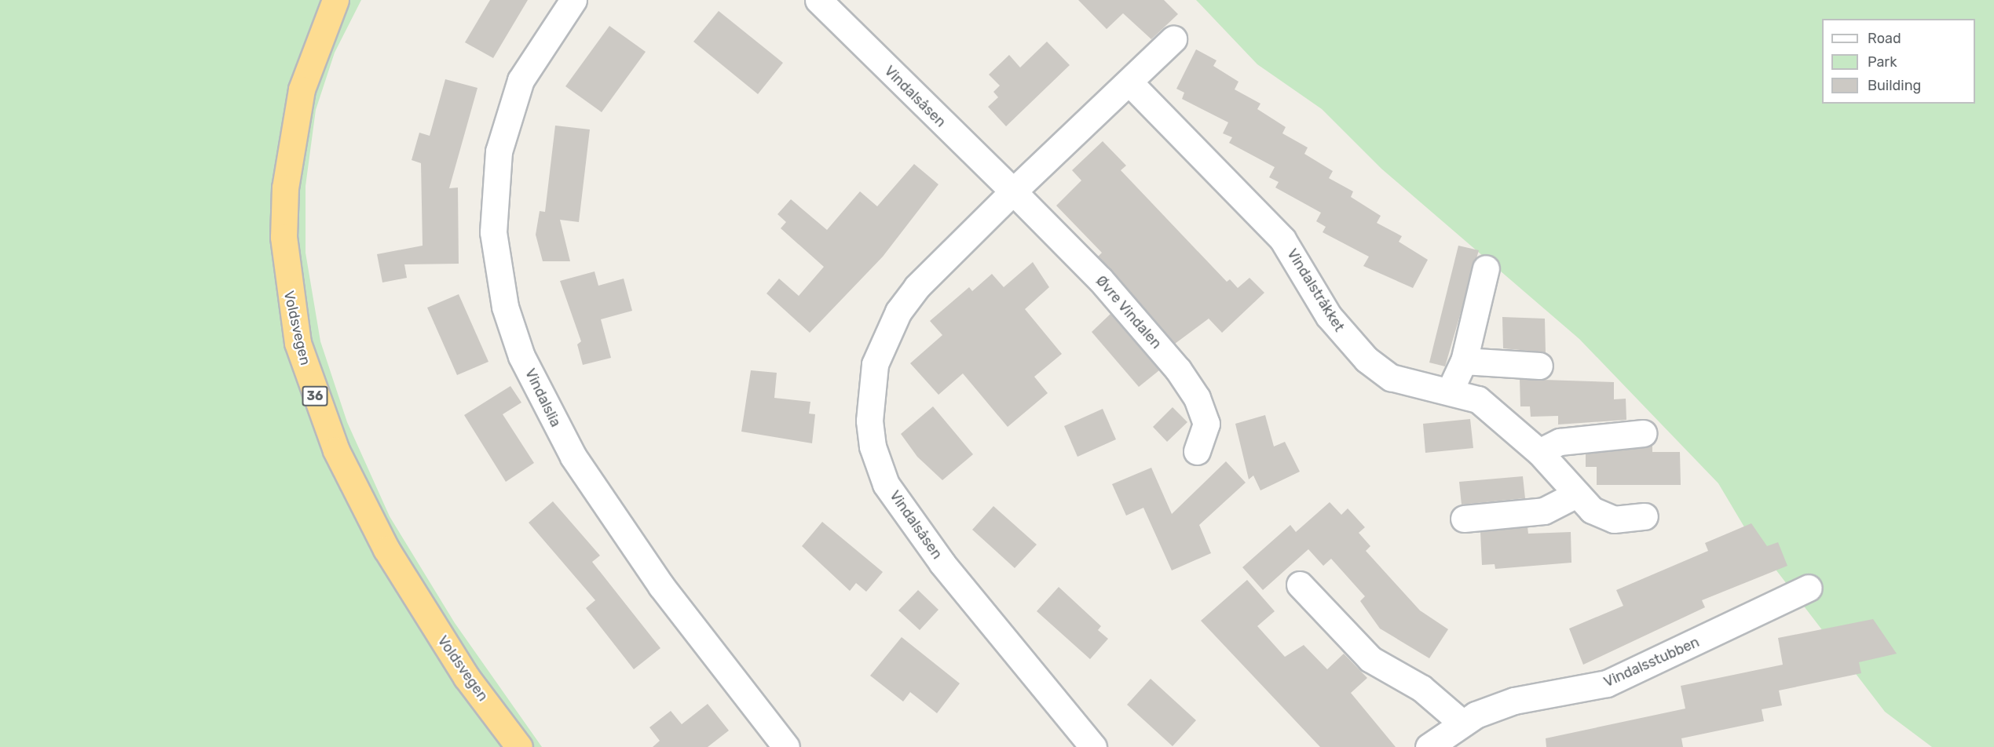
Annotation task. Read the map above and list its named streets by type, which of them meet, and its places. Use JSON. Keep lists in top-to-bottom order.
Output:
{
  "streets": {
    "highway": ["Voldsvegen", "36"],
    "street": [
      "Vindalsåsen",
      "Vindalstråkket",
      "Øvre Vindalen",
      "Vindalslia",
      "Vindalsstubben"
    ]
  },
  "crossings": [
    ["Vindalsåsen", "Vindalstråkket"],
    ["Vindalsåsen", "Øvre Vindalen"]
  ],
  "legend": ["Road", "Park", "Building"]
}
